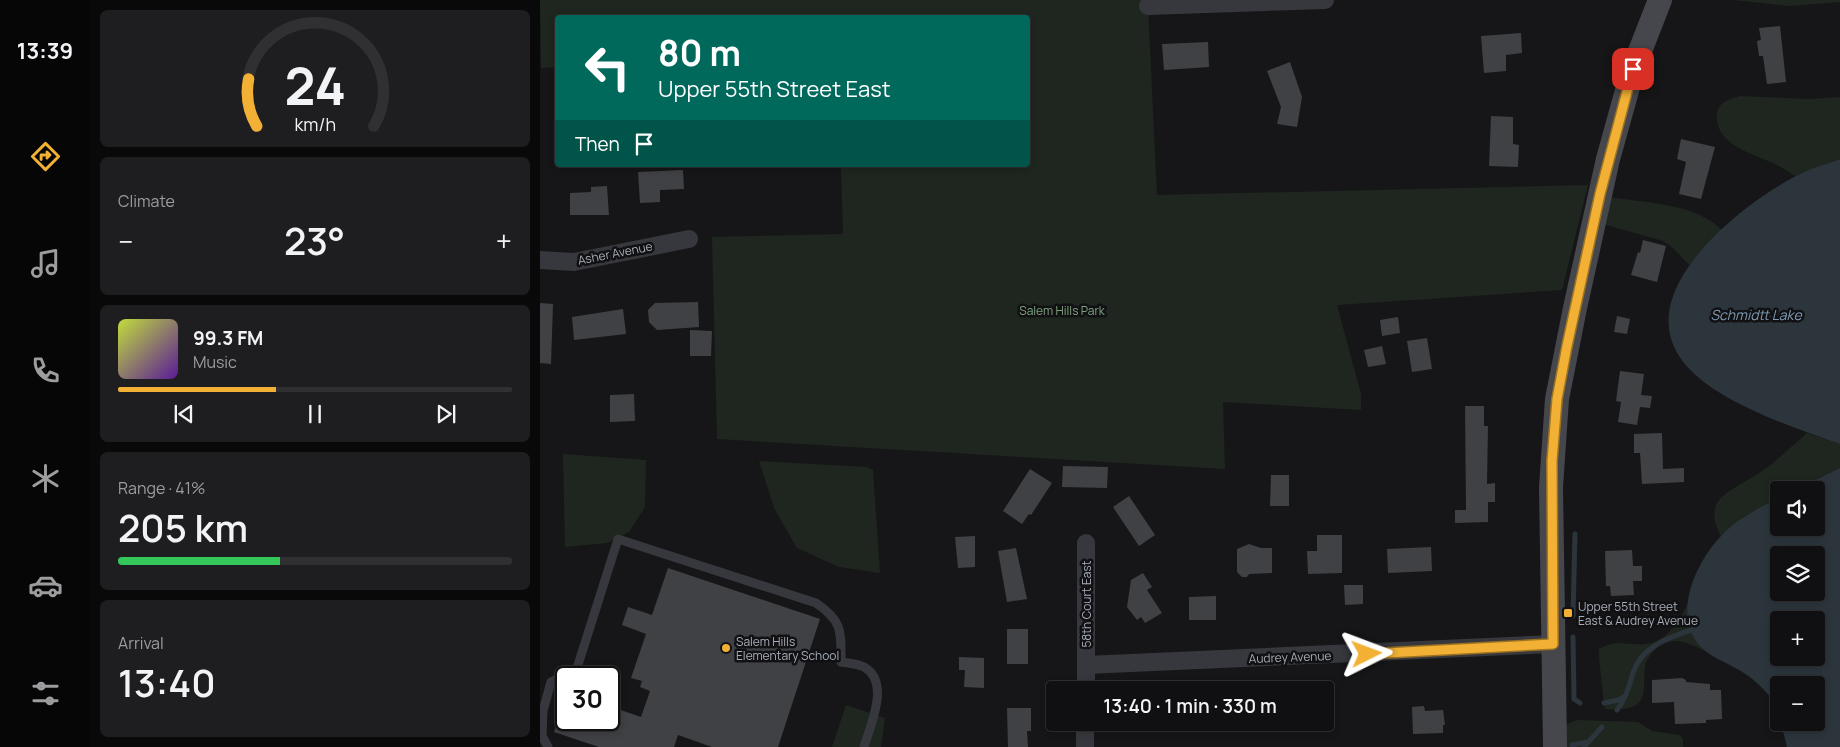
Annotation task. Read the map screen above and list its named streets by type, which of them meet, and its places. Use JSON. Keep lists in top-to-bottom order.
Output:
{
  "streets": {
    "street": ["Asher Avenue", "58th Court East", "Audrey Avenue"]
  },
  "crossings": [
    ["58th Court East", "Audrey Avenue"]
  ],
  "water": ["Schmidtt Lake"],
  "parks": ["Salem Hills Park"],
  "places": {
    "transit": ["Upper 55th Street East & Audrey Avenue"],
    "other": ["Salem Hills Elementary School"]
  },
  "page": {
    "tabs": "13:39",
    "turn": ["80 m", "Upper 55th Street East"],
    "then": "Then",
    "tile": [
      "Climate",
      ["Range · 41%", "205 km"],
      ["Arrival", "13:40"]
    ],
    "heat": ["−", "23°", "+"],
    "song": ["99.3 FM", "Music"],
    "map_buttons": ["+", "−"],
    "limit": "30",
    "trip": "13:40 · 1 min · 330 m",
    "gauge": ["24", "km/h"]
  }
}
